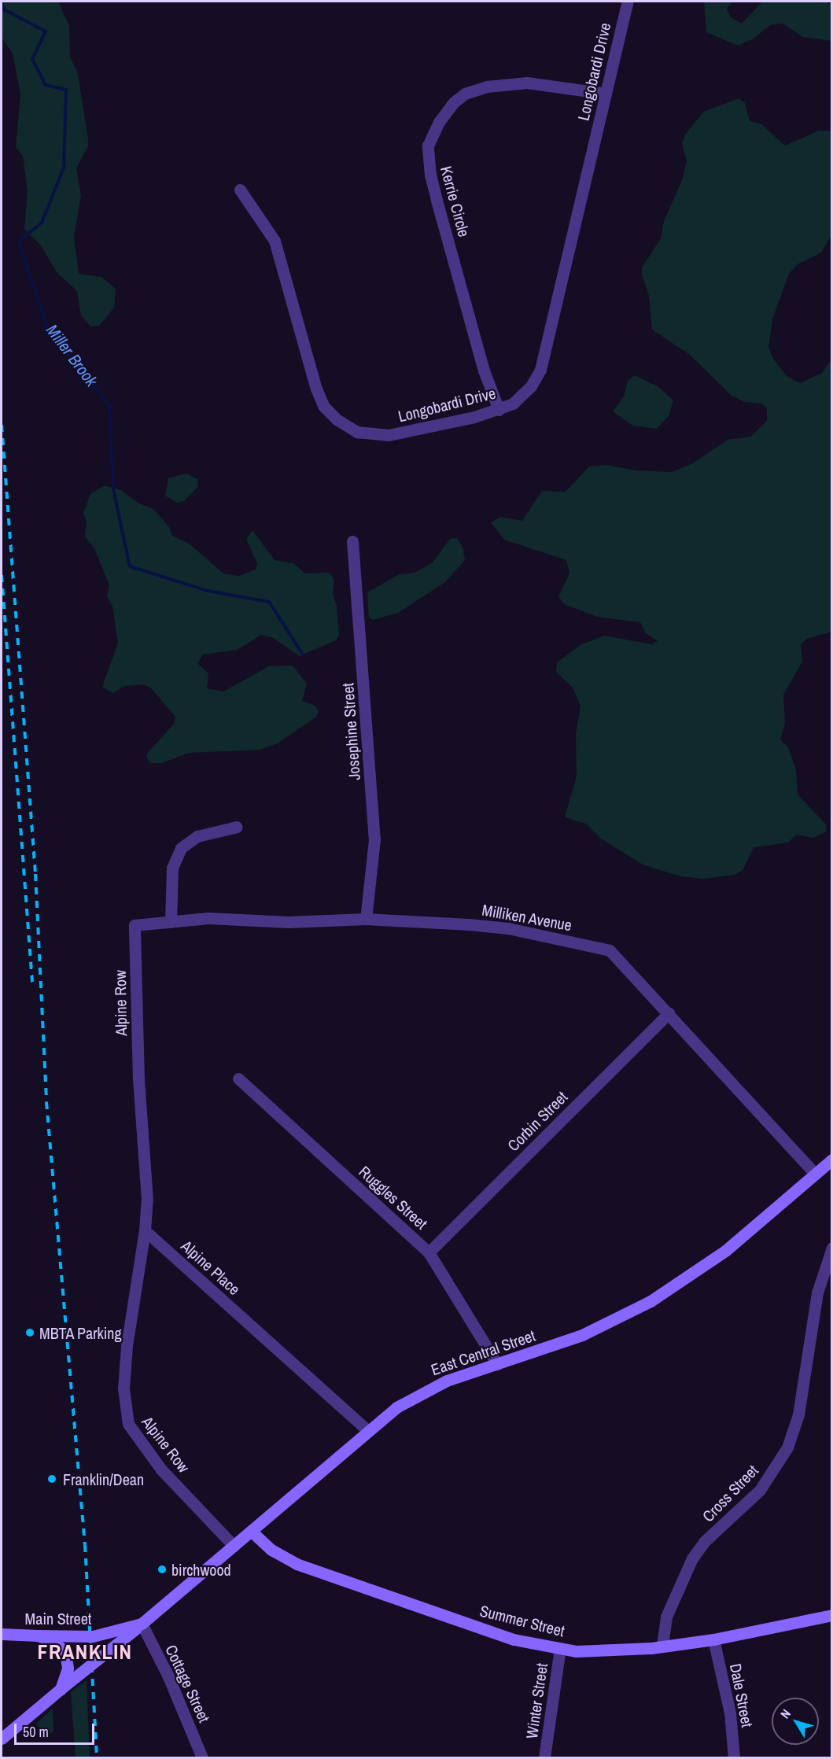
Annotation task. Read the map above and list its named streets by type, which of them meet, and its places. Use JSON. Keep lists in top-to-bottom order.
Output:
{
  "streets": {
    "main road": ["East Central Street", "Main Street", "Summer Street"],
    "street": [
      "Longobardi Drive",
      "Kerrie Circle",
      "Josephine Street",
      "Milliken Avenue",
      "Alpine Row",
      "Corbin Street",
      "Ruggles Street",
      "Alpine Place",
      "Cross Street",
      "Cottage Street",
      "Dale Street",
      "Winter Street"
    ]
  },
  "crossings": [
    ["Longobardi Drive", "Kerrie Circle"],
    ["Josephine Street", "Milliken Avenue"],
    ["Milliken Avenue", "Alpine Row"],
    ["Milliken Avenue", "Corbin Street"],
    ["Milliken Avenue", "East Central Street"],
    ["Alpine Row", "Alpine Place"],
    ["Alpine Row", "East Central Street"],
    ["Corbin Street", "Ruggles Street"],
    ["Ruggles Street", "East Central Street"],
    ["Alpine Place", "East Central Street"],
    ["East Central Street", "Main Street"],
    ["East Central Street", "Summer Street"],
    ["East Central Street", "Cottage Street"],
    ["Cross Street", "Summer Street"],
    ["Main Street", "Cottage Street"],
    ["Summer Street", "Dale Street"],
    ["Summer Street", "Winter Street"]
  ],
  "districts": ["FRANKLIN"],
  "water": ["Miller Brook"],
  "places": ["MBTA Parking", "Franklin/Dean", "birchwood"],
  "scale_bar": "50 m",
  "north": "top left"
}
